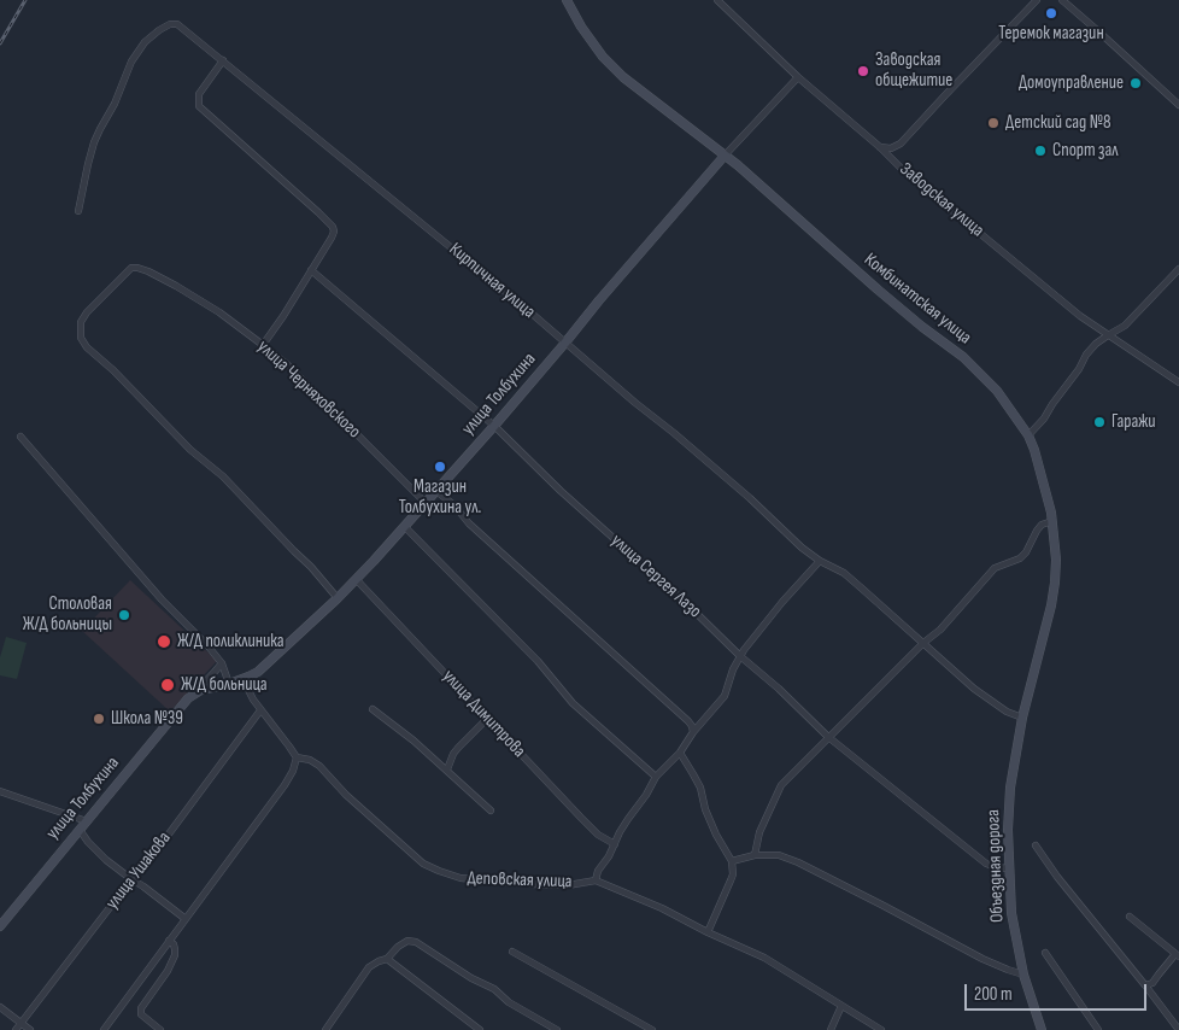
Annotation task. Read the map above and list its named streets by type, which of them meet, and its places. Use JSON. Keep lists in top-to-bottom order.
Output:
{
  "streets": {
    "main road": ["Комбинатская улица", "улица Толбухина", "Объездная дорога"],
    "street": [
      "Заводская улица",
      "Кирпичная улица",
      "улица Черняховского",
      "улица Сергея Лазо",
      "улица Димитрова",
      "улица Ушакова",
      "Деповская улица"
    ]
  },
  "crossings": [
    ["Заводская улица", "улица Толбухина"],
    ["Кирпичная улица", "улица Толбухина"],
    ["Комбинатская улица", "улица Толбухина"],
    ["Комбинатская улица", "Объездная дорога"],
    ["улица Черняховского", "улица Толбухина"],
    ["улица Толбухина", "улица Сергея Лазо"],
    ["улица Толбухина", "улица Димитрова"],
    ["улица Толбухина", "Деповская улица"],
    ["улица Сергея Лазо", "Объездная дорога"],
    ["улица Ушакова", "Деповская улица"]
  ],
  "places": [
    "Теремок магазин",
    "Заводская общежитие",
    "Домоуправление",
    "Детский сад №8",
    "Спорт зал",
    "Гаражи",
    "Магазин Толбухина ул.",
    "Столовая Ж/Д больницы",
    "Ж/Д поликлиника",
    "Ж/Д больница",
    "Школа №39"
  ],
  "scale_bar": "200 m"
}
